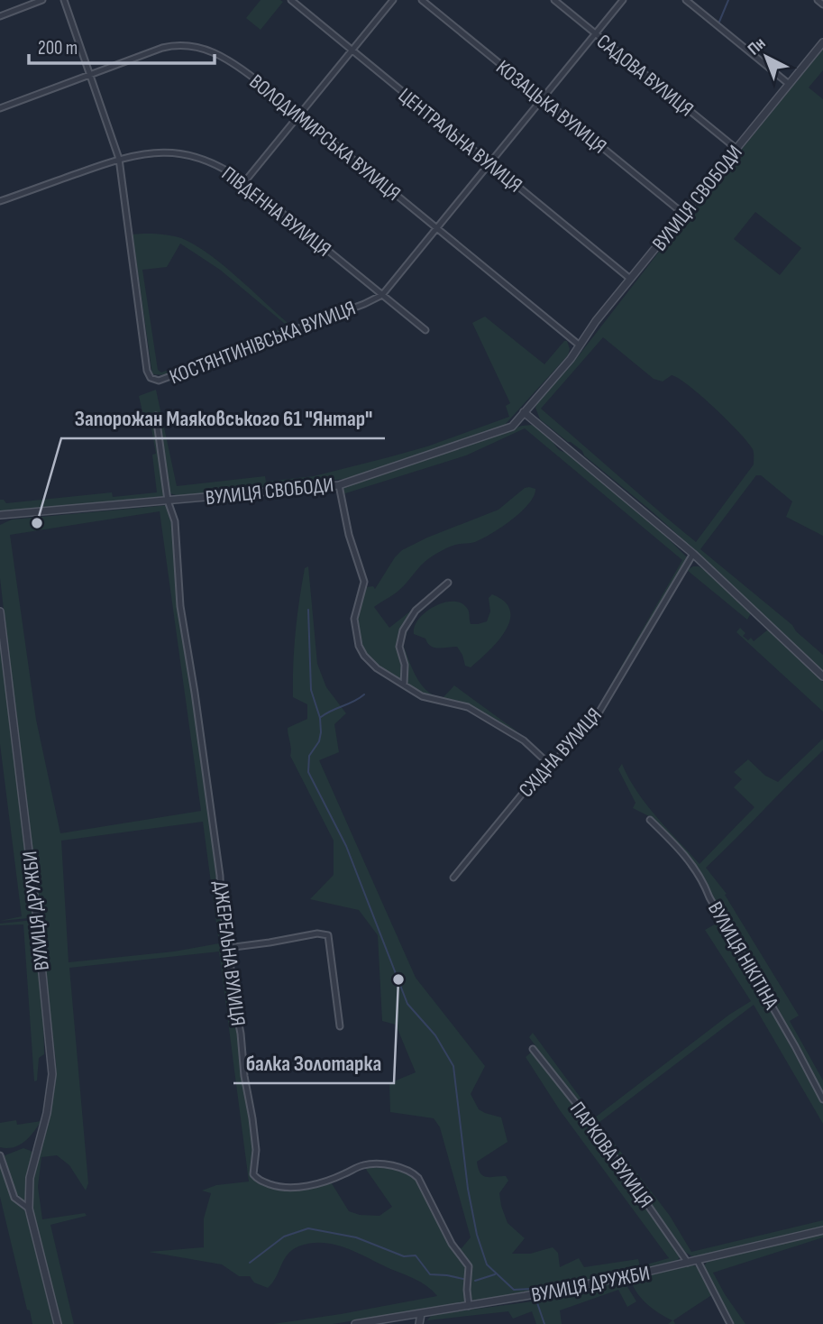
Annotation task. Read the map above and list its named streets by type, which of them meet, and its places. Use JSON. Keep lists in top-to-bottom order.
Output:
{
  "streets": {
    "street": [
      "САДОВА ВУЛИЦЯ",
      "КОЗАЦЬКА ВУЛИЦЯ",
      "ВОЛОДИМИРСЬКА ВУЛИЦЯ",
      "ЦЕНТРАЛЬНА ВУЛИЦЯ",
      "ВУЛИЦЯ СВОБОДИ",
      "ПІВДЕННА ВУЛИЦЯ",
      "КОСТЯНТИНІВСЬКА ВУЛИЦЯ",
      "СХІДНА ВУЛИЦЯ",
      "ВУЛИЦЯ ДРУЖБИ",
      "ДЖЕРЕЛЬНА ВУЛИЦЯ",
      "ВУЛИЦЯ НІКІТІНА",
      "ПАРКОВА ВУЛИЦЯ"
    ]
  },
  "crossings": [
    ["САДОВА ВУЛИЦЯ", "ВУЛИЦЯ СВОБОДИ"],
    ["САДОВА ВУЛИЦЯ", "КОСТЯНТИНІВСЬКА ВУЛИЦЯ"],
    ["КОЗАЦЬКА ВУЛИЦЯ", "ВУЛИЦЯ СВОБОДИ"],
    ["КОЗАЦЬКА ВУЛИЦЯ", "КОСТЯНТИНІВСЬКА ВУЛИЦЯ"],
    ["ВОЛОДИМИРСЬКА ВУЛИЦЯ", "ВУЛИЦЯ СВОБОДИ"],
    ["ВОЛОДИМИРСЬКА ВУЛИЦЯ", "КОСТЯНТИНІВСЬКА ВУЛИЦЯ"],
    ["ЦЕНТРАЛЬНА ВУЛИЦЯ", "ВУЛИЦЯ СВОБОДИ"],
    ["ЦЕНТРАЛЬНА ВУЛИЦЯ", "КОСТЯНТИНІВСЬКА ВУЛИЦЯ"],
    ["ВУЛИЦЯ СВОБОДИ", "ДЖЕРЕЛЬНА ВУЛИЦЯ"],
    ["ПІВДЕННА ВУЛИЦЯ", "КОСТЯНТИНІВСЬКА ВУЛИЦЯ"],
    ["ВУЛИЦЯ ДРУЖБИ", "ДЖЕРЕЛЬНА ВУЛИЦЯ"],
    ["ВУЛИЦЯ ДРУЖБИ", "ПАРКОВА ВУЛИЦЯ"]
  ],
  "places": ["Запорожан Маяковського 61 \"Янтар\"", "балка Золотарка"],
  "scale_bar": "200 m",
  "north": "top left"
}
